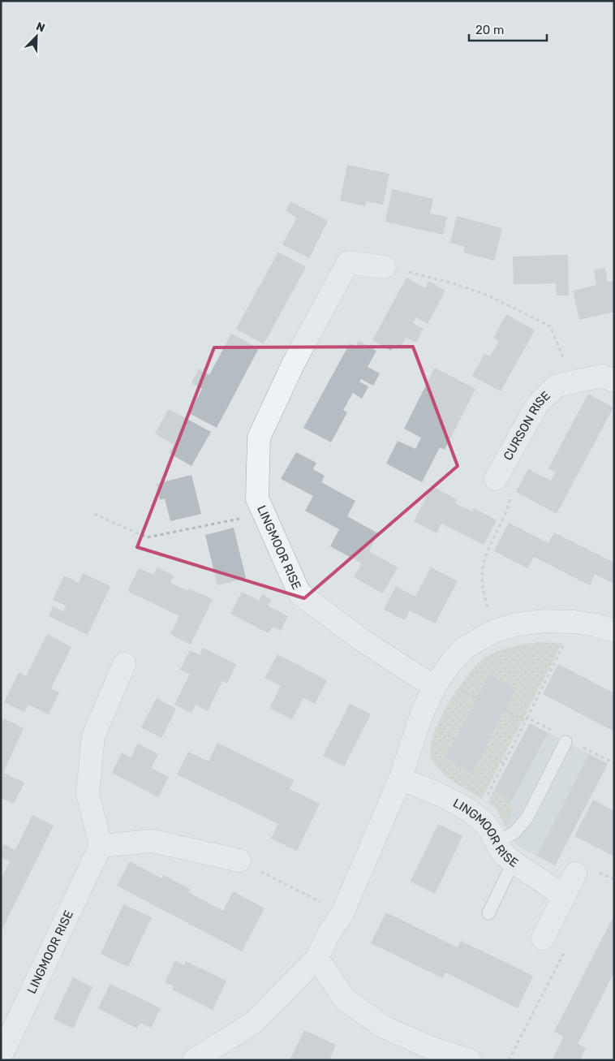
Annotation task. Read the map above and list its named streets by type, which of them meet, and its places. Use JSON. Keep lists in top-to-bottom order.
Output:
{
  "streets": {
    "street": ["CURSON RISE", "LINGMOOR RISE"]
  },
  "scale_bar": "20 m",
  "north": "top right"
}
